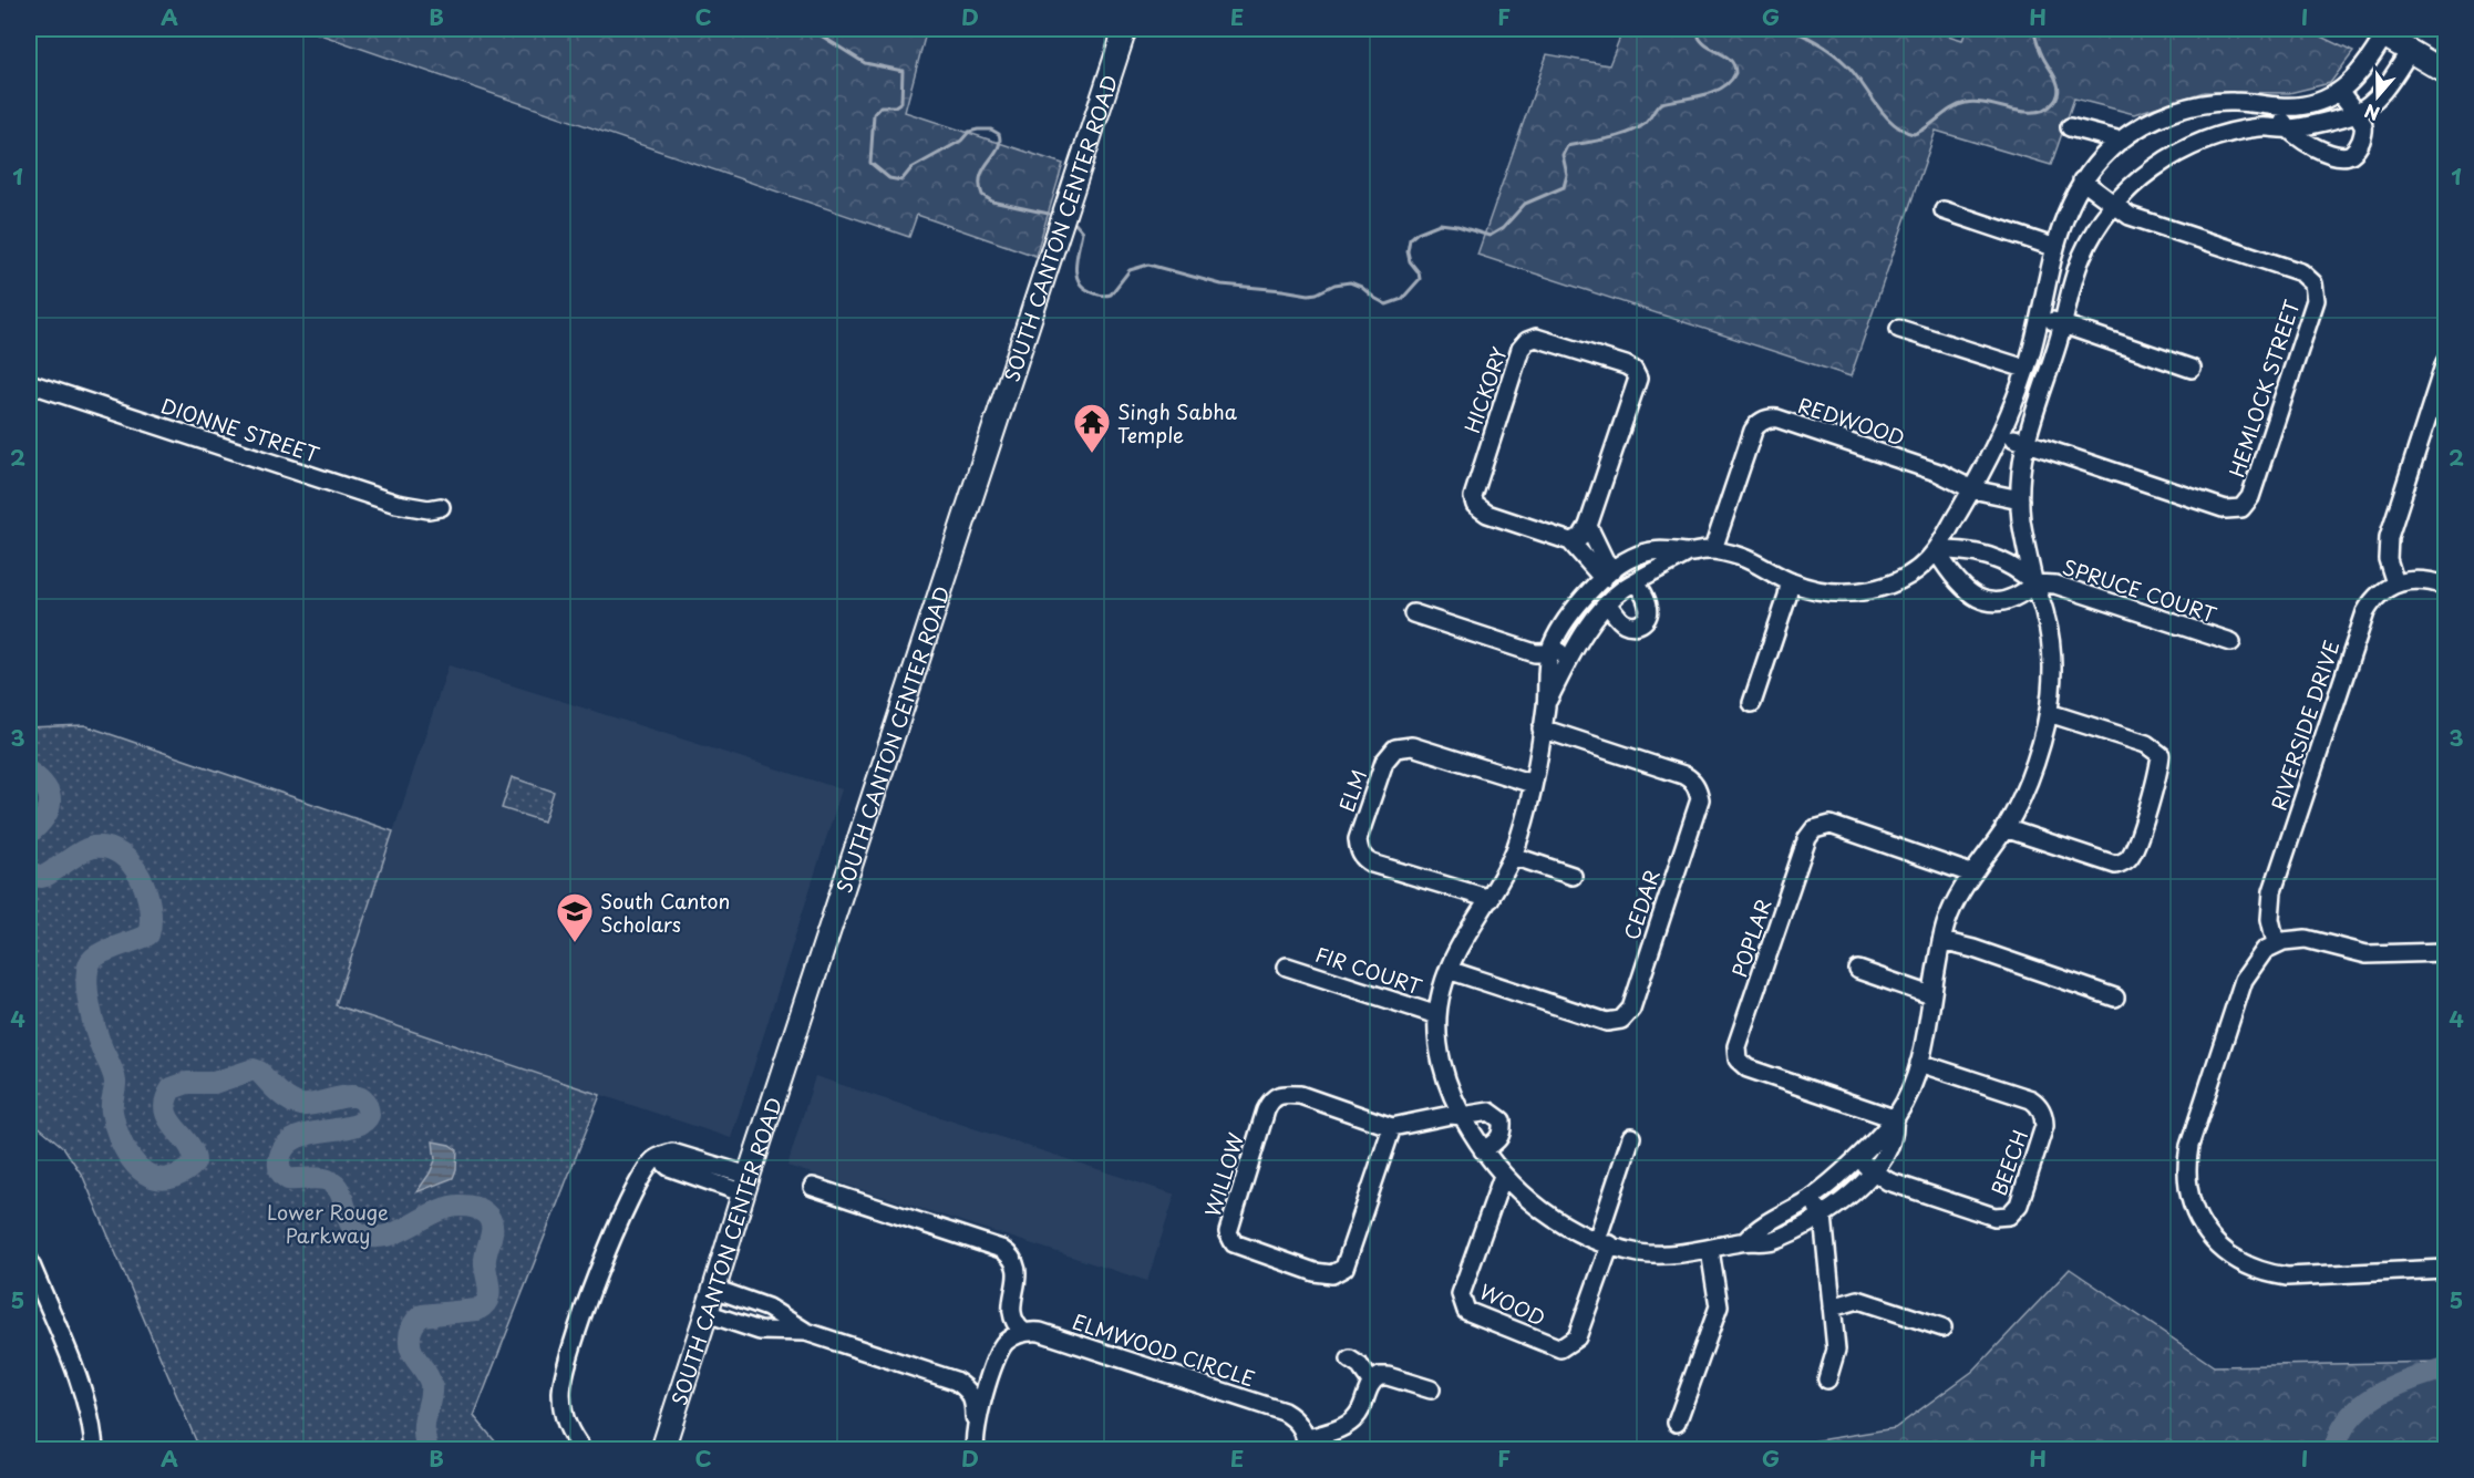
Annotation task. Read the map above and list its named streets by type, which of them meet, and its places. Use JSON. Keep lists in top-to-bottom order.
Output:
{
  "streets": {
    "main road": ["SOUTH CANTON CENTER ROAD"],
    "street": [
      "HEMLOCK STREET",
      "HICKORY",
      "REDWOOD",
      "DIONNE STREET",
      "SPRUCE COURT",
      "RIVERSIDE DRIVE",
      "ELM",
      "CEDAR",
      "POPLAR",
      "FIR COURT",
      "BEECH",
      "WILLOW",
      "WOOD",
      "ELMWOOD CIRCLE"
    ]
  },
  "parks": ["Lower Rouge Parkway"],
  "places": {
    "temple": ["Singh Sabha Temple"],
    "school or university": ["South Canton Scholars"]
  },
  "north": "bottom",
  "grid": {
    "columns": [
      "A",
      "B",
      "C",
      "D",
      "E",
      "F",
      "G",
      "H",
      "I"
    ],
    "rows": [
      "1",
      "2",
      "3",
      "4",
      "5"
    ]
  }
}
